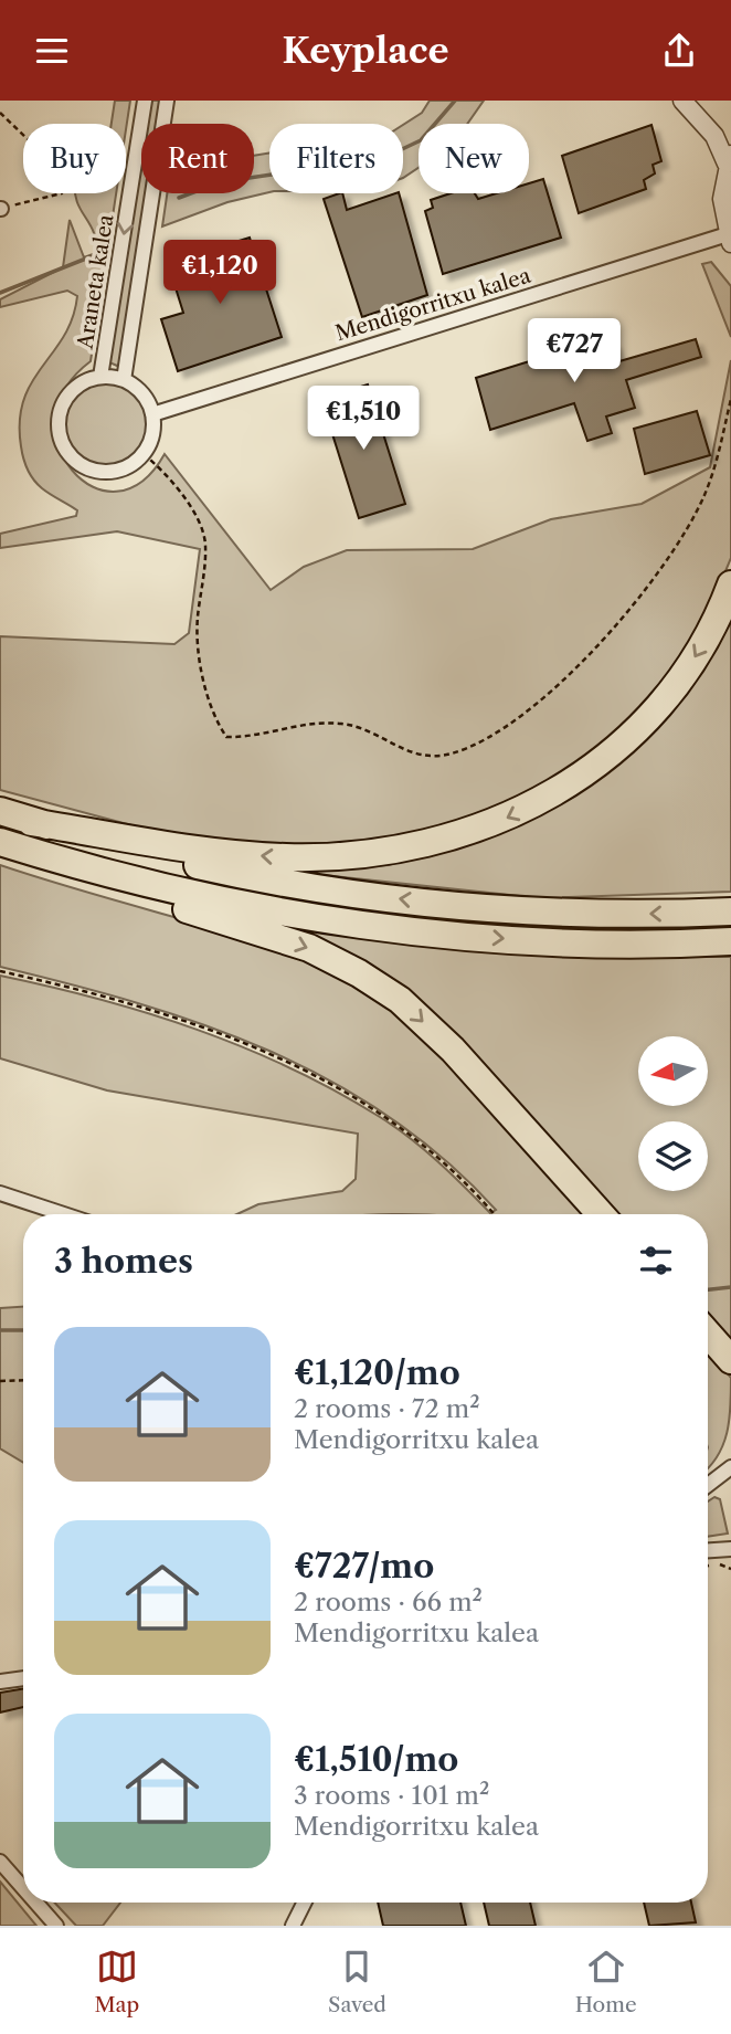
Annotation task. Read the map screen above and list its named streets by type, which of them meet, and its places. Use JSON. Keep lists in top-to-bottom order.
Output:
{
  "streets": {
    "street": ["Araneta kalea", "Mendigorritxu kalea"]
  },
  "crossings": [
    ["Araneta kalea", "Mendigorritxu kalea"]
  ],
  "north": "left",
  "page": {
    "header": "Keyplace",
    "chip": [
      "Buy",
      "Rent",
      "Filters",
      "New"
    ],
    "price": ["€1,120", "€727", "€1,510"],
    "heading": "3 homes",
    "list": [
      {
        "name": "€1,120/mo",
        "note": "2 rooms · 72 m² · Mendigorritxu kalea"
      },
      {
        "name": "€727/mo",
        "note": "2 rooms · 66 m² · Mendigorritxu kalea"
      },
      {
        "name": "€1,510/mo",
        "note": "3 rooms · 101 m² · Mendigorritxu kalea"
      }
    ],
    "tabs": ["Map", "Saved", "Home"]
  }
}
